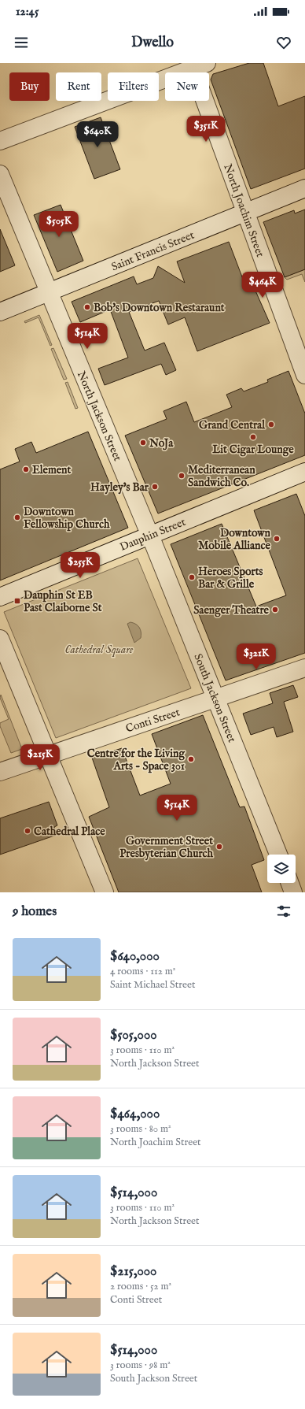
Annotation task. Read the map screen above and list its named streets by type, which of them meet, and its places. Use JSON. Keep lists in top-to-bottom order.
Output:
{
  "streets": {
    "street": [
      "North Joachim Street",
      "Saint Francis Street",
      "North Jackson Street",
      "Dauphin Street",
      "South Jackson Street",
      "Conti Street"
    ]
  },
  "crossings": [
    ["North Joachim Street", "Saint Francis Street"],
    ["Saint Francis Street", "North Jackson Street"],
    ["North Jackson Street", "Dauphin Street"],
    ["North Jackson Street", "South Jackson Street"],
    ["Dauphin Street", "South Jackson Street"],
    ["South Jackson Street", "Conti Street"]
  ],
  "parks": ["Cathedral Square"],
  "places": {
    "other": [
      "Bob's Downtown Restaraunt",
      "Grand Central",
      "Lit Cigar Lounge",
      "NoJa",
      "Element",
      "Mediterranean Sandwich Co.",
      "Hayley's Bar",
      "Downtown Fellowship Church",
      "Downtown Mobile Alliance",
      "Heroes Sports Bar & Grille",
      "Saenger Theatre",
      "Centre for the Living Arts - Space 301",
      "Cathedral Place",
      "Government Street Presbyterian Church"
    ],
    "transit": ["Dauphin St EB Past Claiborne St"]
  },
  "page": {
    "status": "12:45",
    "header": "Dwello",
    "chip": [
      "Buy",
      "Rent",
      "Filters",
      "New"
    ],
    "price": [
      "$351K",
      "$640K",
      "$505K",
      "$464K",
      "$514K",
      "$255K",
      "$321K",
      "$215K",
      "$514K"
    ],
    "heading": "9 homes",
    "list": [
      {
        "name": "$640,000",
        "note": "4 rooms · 112 m² · Saint Michael Street"
      },
      {
        "name": "$505,000",
        "note": "3 rooms · 110 m² · North Jackson Street"
      },
      {
        "name": "$464,000",
        "note": "3 rooms · 80 m² · North Joachim Street"
      },
      {
        "name": "$514,000",
        "note": "3 rooms · 110 m² · North Jackson Street"
      },
      {
        "name": "$215,000",
        "note": "2 rooms · 52 m² · Conti Street"
      },
      {
        "name": "$514,000",
        "note": "3 rooms · 98 m² · South Jackson Street"
      }
    ]
  }
}
